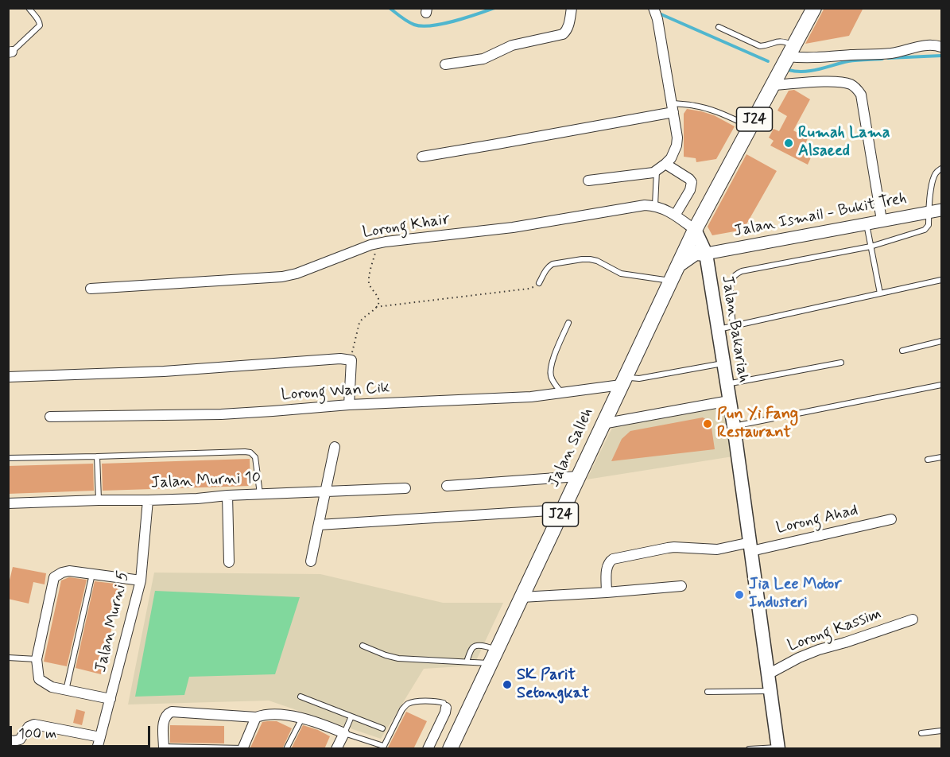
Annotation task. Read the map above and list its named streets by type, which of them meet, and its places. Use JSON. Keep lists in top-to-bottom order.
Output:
{
  "streets": {
    "main road": ["J24", "Jalan Bakariah", "Jalan Salleh"],
    "street": [
      "Jalan Ismail - Bukit Treh",
      "Lorong Khair",
      "Lorong Wan Cik",
      "Jalan Murni 10",
      "Lorong Ahad",
      "Jalan Murni 5",
      "Lorong Kassim"
    ]
  },
  "crossings": [
    ["J24", "Jalan Bakariah"],
    ["J24", "Jalan Salleh"],
    ["Jalan Ismail - Bukit Treh", "Jalan Bakariah"],
    ["Jalan Bakariah", "Lorong Ahad"],
    ["Jalan Bakariah", "Lorong Kassim"],
    ["Lorong Wan Cik", "Jalan Salleh"],
    ["Jalan Murni 10", "Jalan Murni 5"]
  ],
  "places": [
    "Rumah Lama Alsaeed",
    "Pun Yi Fang Restaurant",
    "Jia Lee Motor Industeri",
    "SK Parit Setongkat"
  ],
  "scale_bar": "100 m"
}
